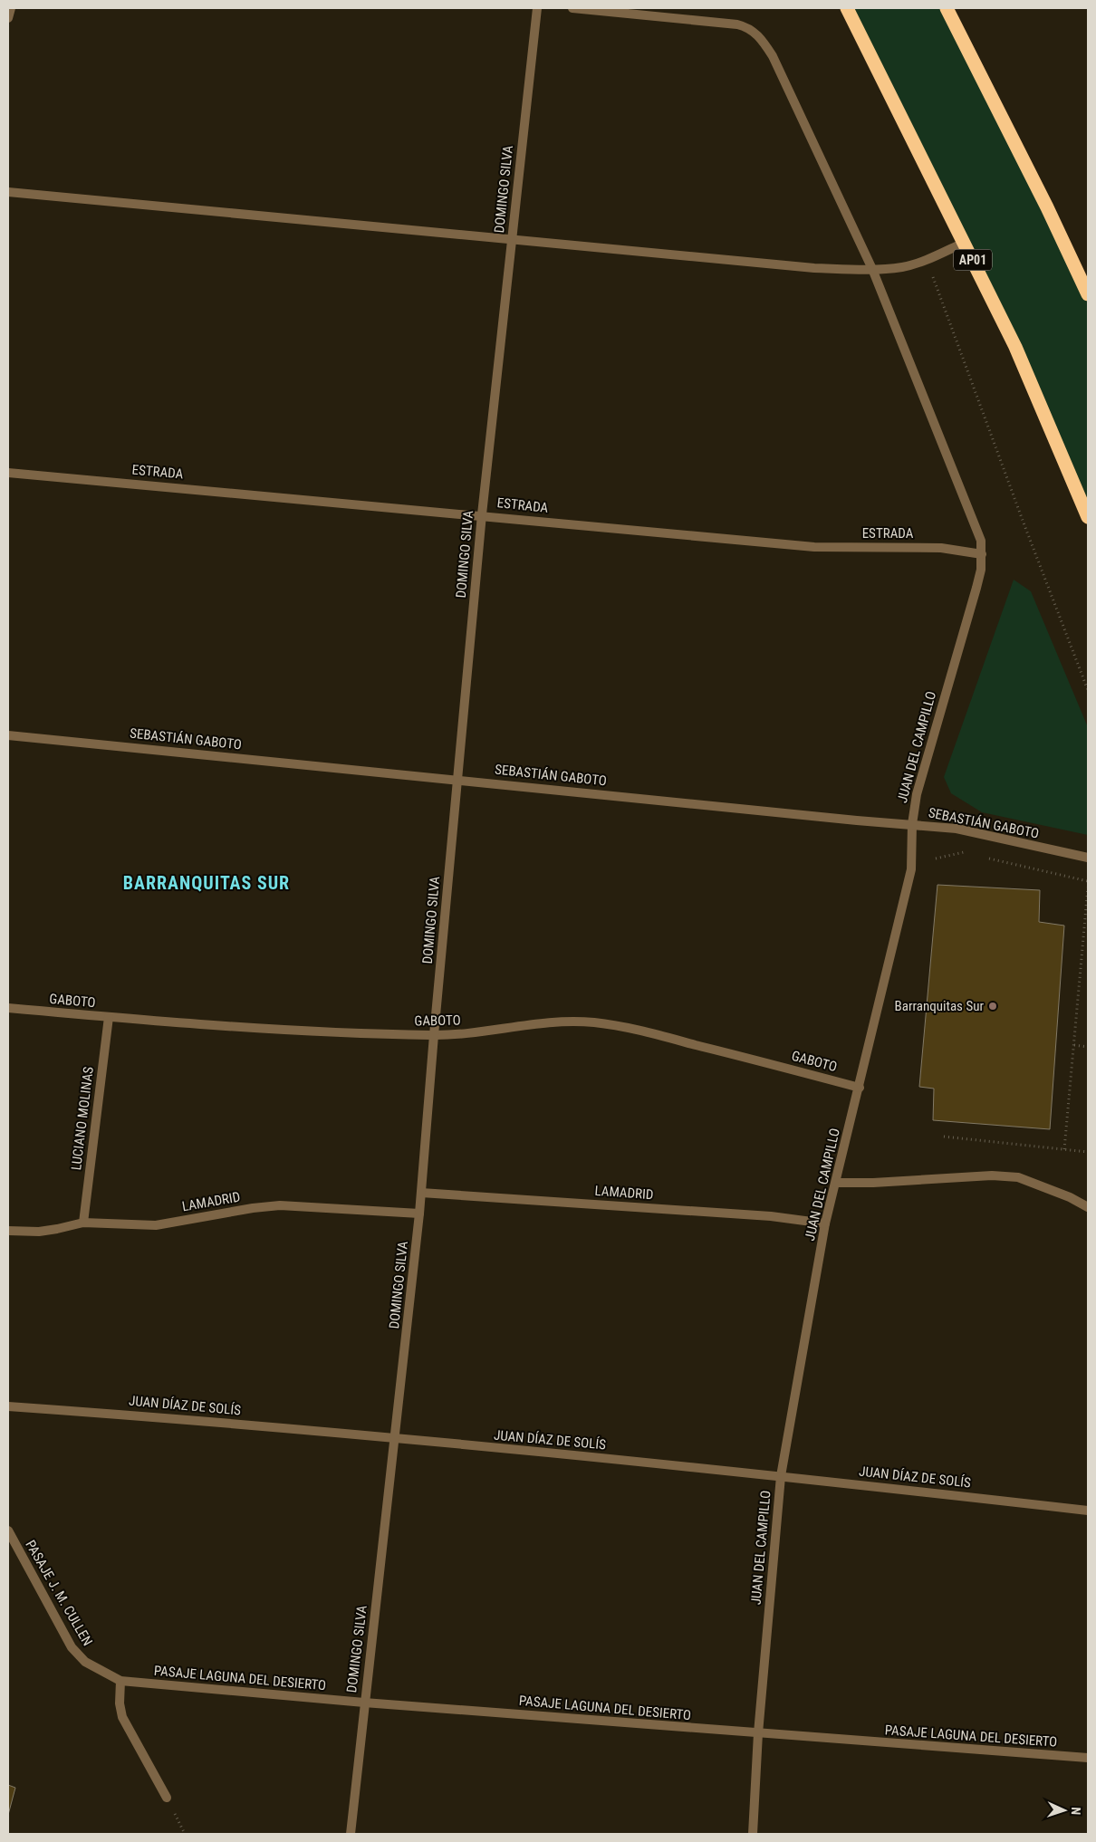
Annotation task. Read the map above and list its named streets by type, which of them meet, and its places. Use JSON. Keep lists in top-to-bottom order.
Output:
{
  "streets": {
    "highway": ["AP01"],
    "street": [
      "DOMINGO SILVA",
      "ESTRADA",
      "SEBASTIÁN GABOTO",
      "JUAN DEL CAMPILLO",
      "GABOTO",
      "LUCIANO MOLINAS",
      "LAMADRID",
      "JUAN DÍAZ DE SOLÍS",
      "PASAJE J. M. CULLEN",
      "PASAJE LAGUNA DEL DESIERTO"
    ]
  },
  "crossings": [
    ["DOMINGO SILVA", "ESTRADA"],
    ["DOMINGO SILVA", "SEBASTIÁN GABOTO"],
    ["DOMINGO SILVA", "GABOTO"],
    ["DOMINGO SILVA", "LAMADRID"],
    ["DOMINGO SILVA", "JUAN DÍAZ DE SOLÍS"],
    ["DOMINGO SILVA", "PASAJE LAGUNA DEL DESIERTO"],
    ["ESTRADA", "JUAN DEL CAMPILLO"],
    ["SEBASTIÁN GABOTO", "JUAN DEL CAMPILLO"],
    ["JUAN DEL CAMPILLO", "GABOTO"],
    ["JUAN DEL CAMPILLO", "LAMADRID"],
    ["JUAN DEL CAMPILLO", "JUAN DÍAZ DE SOLÍS"],
    ["JUAN DEL CAMPILLO", "PASAJE LAGUNA DEL DESIERTO"],
    ["GABOTO", "LUCIANO MOLINAS"],
    ["LUCIANO MOLINAS", "LAMADRID"],
    ["PASAJE J. M. CULLEN", "PASAJE LAGUNA DEL DESIERTO"]
  ],
  "districts": ["BARRANQUITAS SUR"],
  "places": ["Barranquitas Sur"],
  "north": "right"
}
